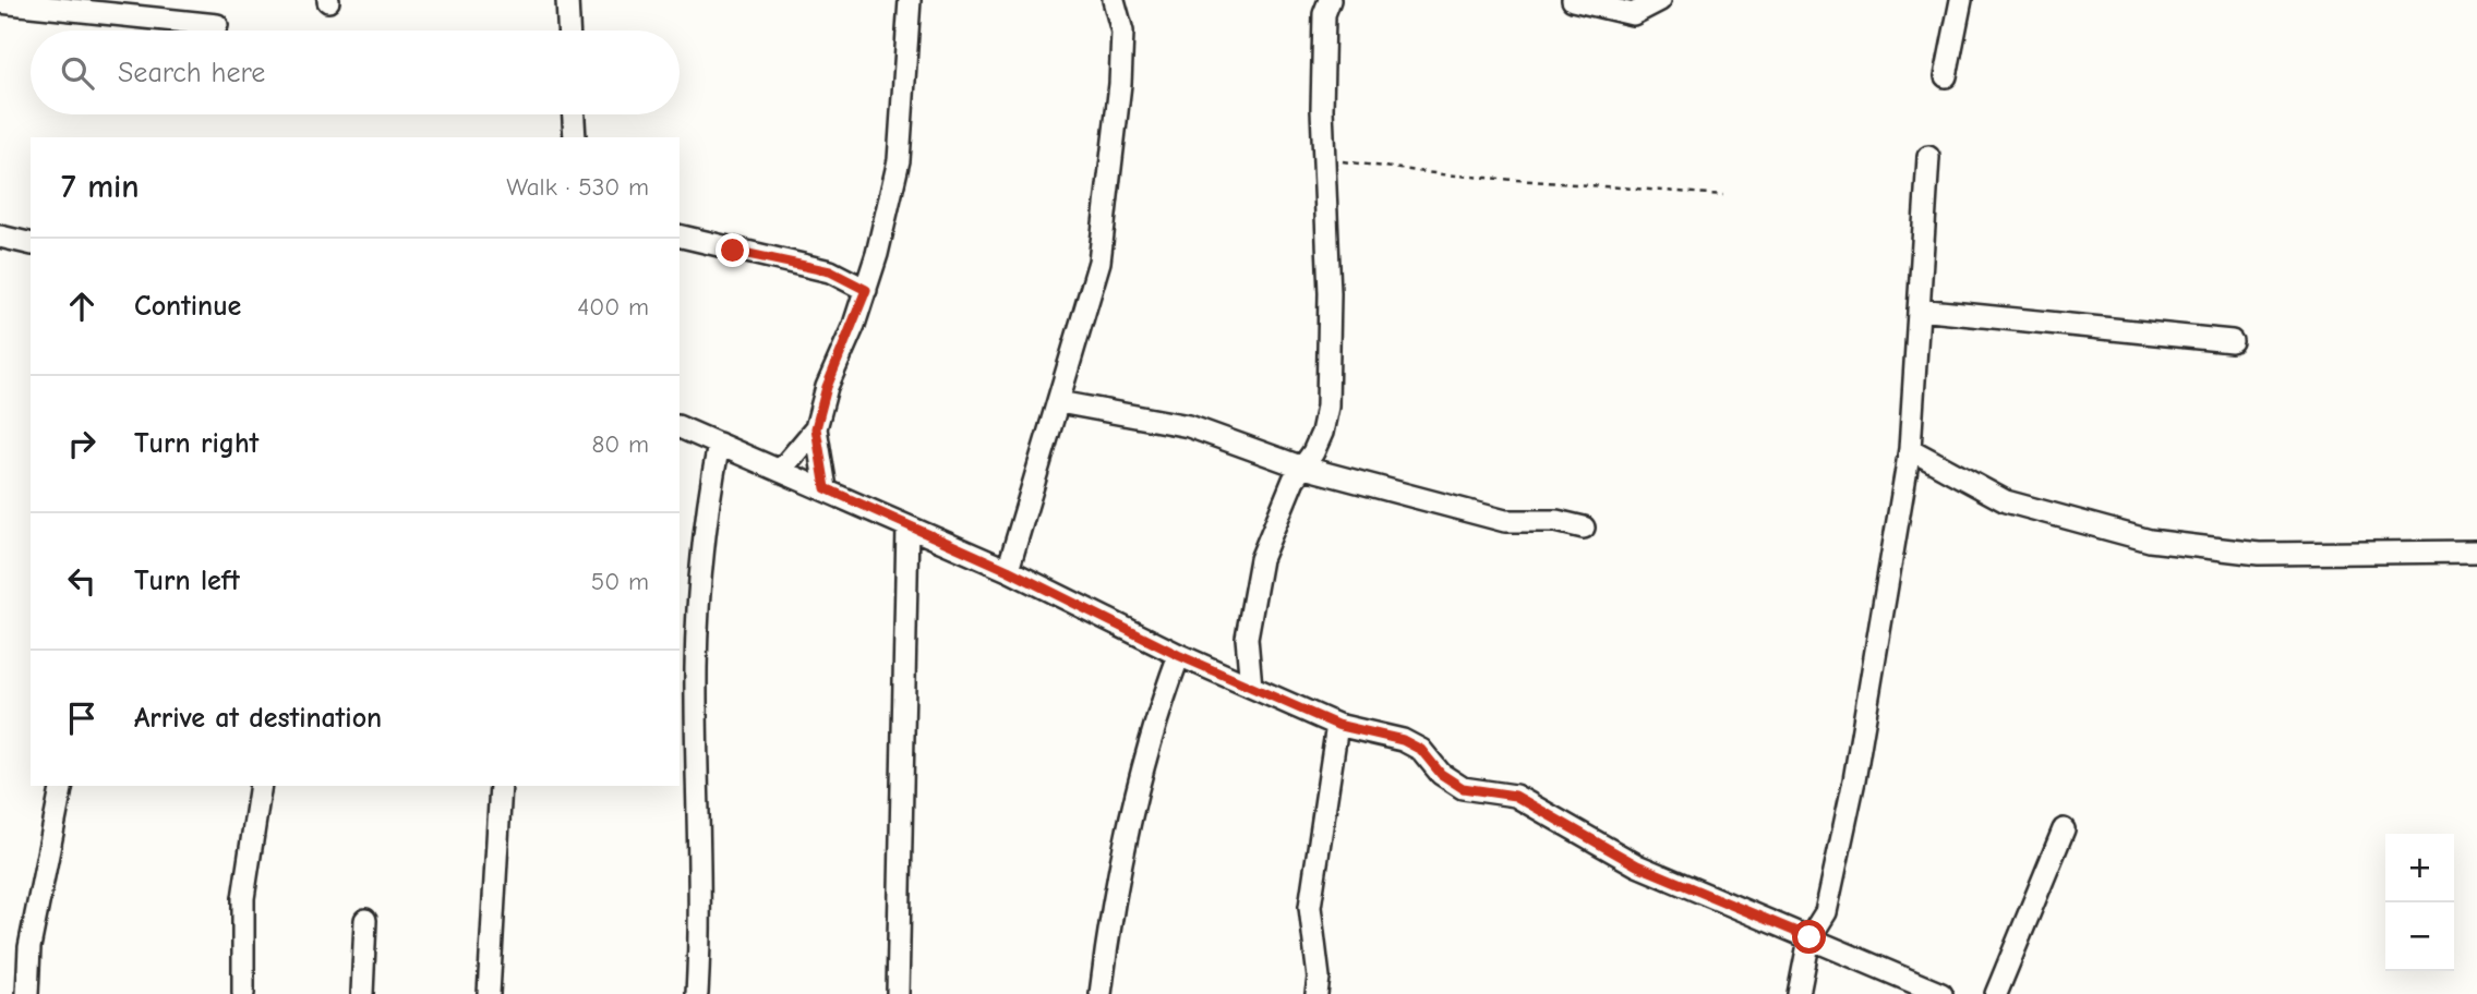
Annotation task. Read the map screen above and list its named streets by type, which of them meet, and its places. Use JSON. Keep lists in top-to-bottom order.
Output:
{
  "page": {
    "search": "Search here",
    "heading": ["7 min", "Walk · 530 m"],
    "list": [
      ["Continue", "400 m"],
      ["Turn right", "80 m"],
      ["Turn left", "50 m"],
      "Arrive at destination"
    ],
    "map_buttons": ["+", "−"]
  }
}
